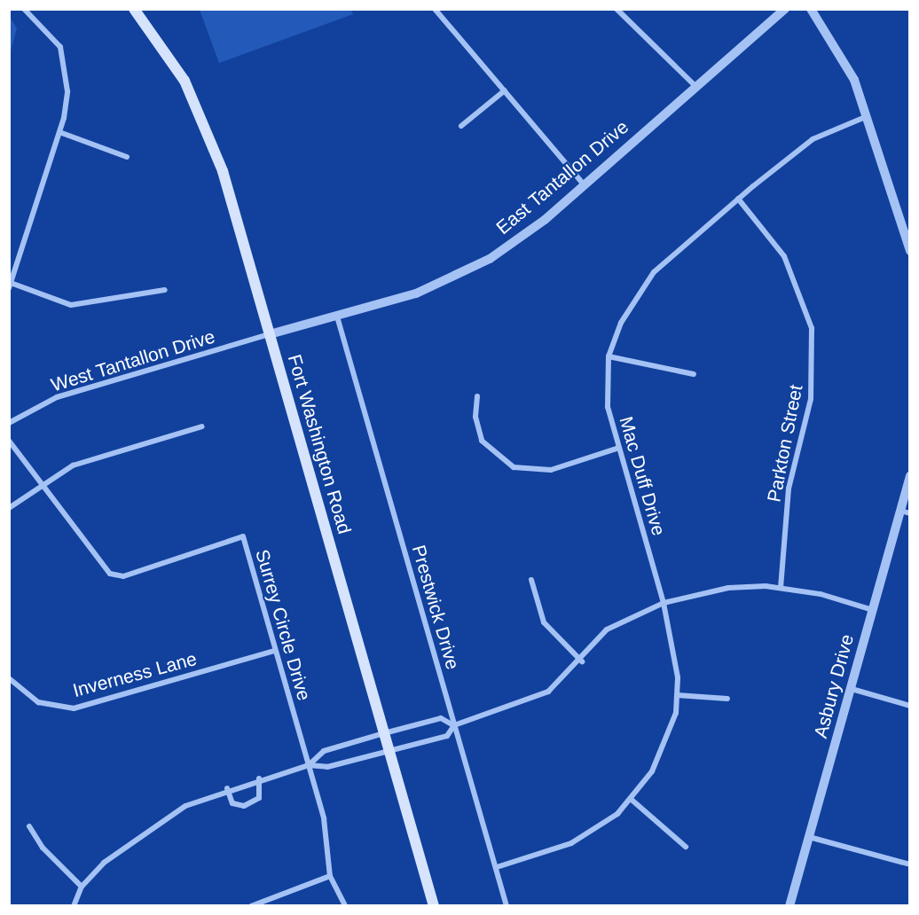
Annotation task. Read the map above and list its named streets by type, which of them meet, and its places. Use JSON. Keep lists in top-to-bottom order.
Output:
{
  "streets": {
    "main road": ["Fort Washington Road"],
    "street": [
      "East Tantallon Drive",
      "West Tantallon Drive",
      "Parkton Street",
      "Mac Duff Drive",
      "Prestwick Drive",
      "Surrey Circle Drive",
      "Inverness Lane",
      "Asbury Drive"
    ]
  },
  "crossings": [
    ["East Tantallon Drive", "West Tantallon Drive"],
    ["East Tantallon Drive", "Fort Washington Road"],
    ["East Tantallon Drive", "Prestwick Drive"],
    ["West Tantallon Drive", "Fort Washington Road"],
    ["Parkton Street", "Mac Duff Drive"],
    ["Mac Duff Drive", "Prestwick Drive"],
    ["Surrey Circle Drive", "Inverness Lane"]
  ]
}
